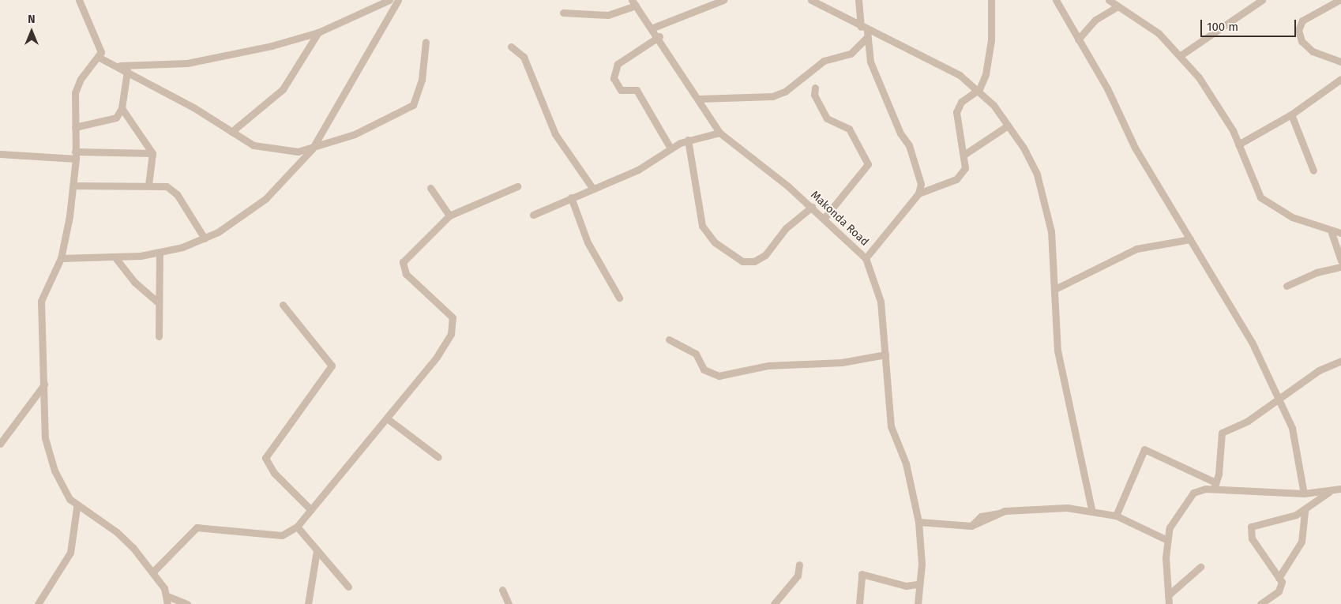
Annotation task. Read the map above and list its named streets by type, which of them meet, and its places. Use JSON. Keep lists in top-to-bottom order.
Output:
{
  "streets": {
    "street": ["Makonda Road"]
  },
  "scale_bar": "100 m",
  "north": "top"
}
